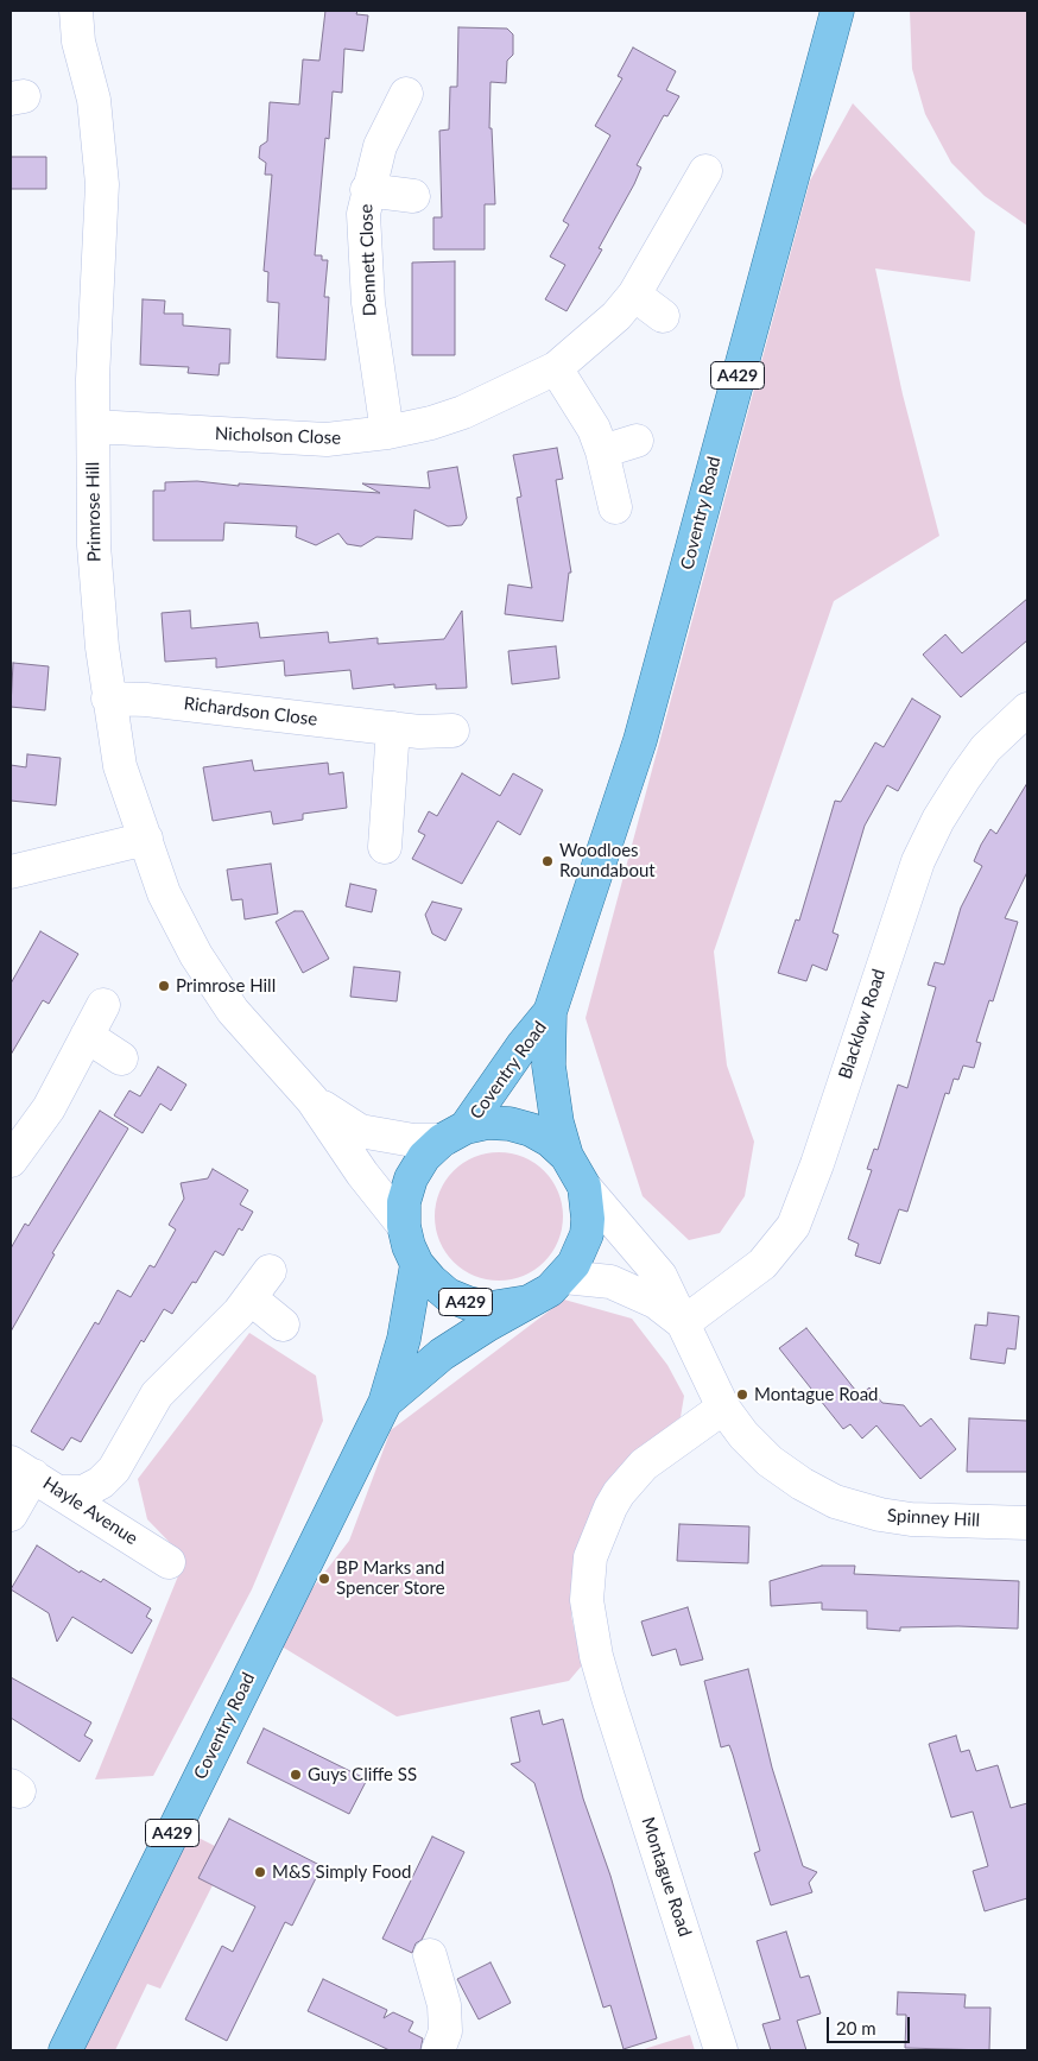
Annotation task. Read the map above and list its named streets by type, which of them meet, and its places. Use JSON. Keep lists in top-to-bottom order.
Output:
{
  "streets": {
    "main road": ["A429", "Coventry Road"],
    "street": [
      "Dennett Close",
      "Nicholson Close",
      "Primrose Hill",
      "Richardson Close",
      "Blacklow Road",
      "Hayle Avenue",
      "Spinney Hill",
      "Montague Road"
    ]
  },
  "crossings": [
    ["Dennett Close", "Nicholson Close"],
    ["Nicholson Close", "Primrose Hill"],
    ["Primrose Hill", "Coventry Road"],
    ["Primrose Hill", "Richardson Close"],
    ["Primrose Hill", "Spinney Hill"],
    ["Coventry Road", "Spinney Hill"],
    ["Blacklow Road", "Spinney Hill"],
    ["Spinney Hill", "Montague Road"]
  ],
  "places": [
    "Woodloes Roundabout",
    "Primrose Hill",
    "Montague Road",
    "BP Marks and Spencer Store",
    "Guys Cliffe SS",
    "M&S Simply Food"
  ],
  "scale_bar": "20 m"
}
